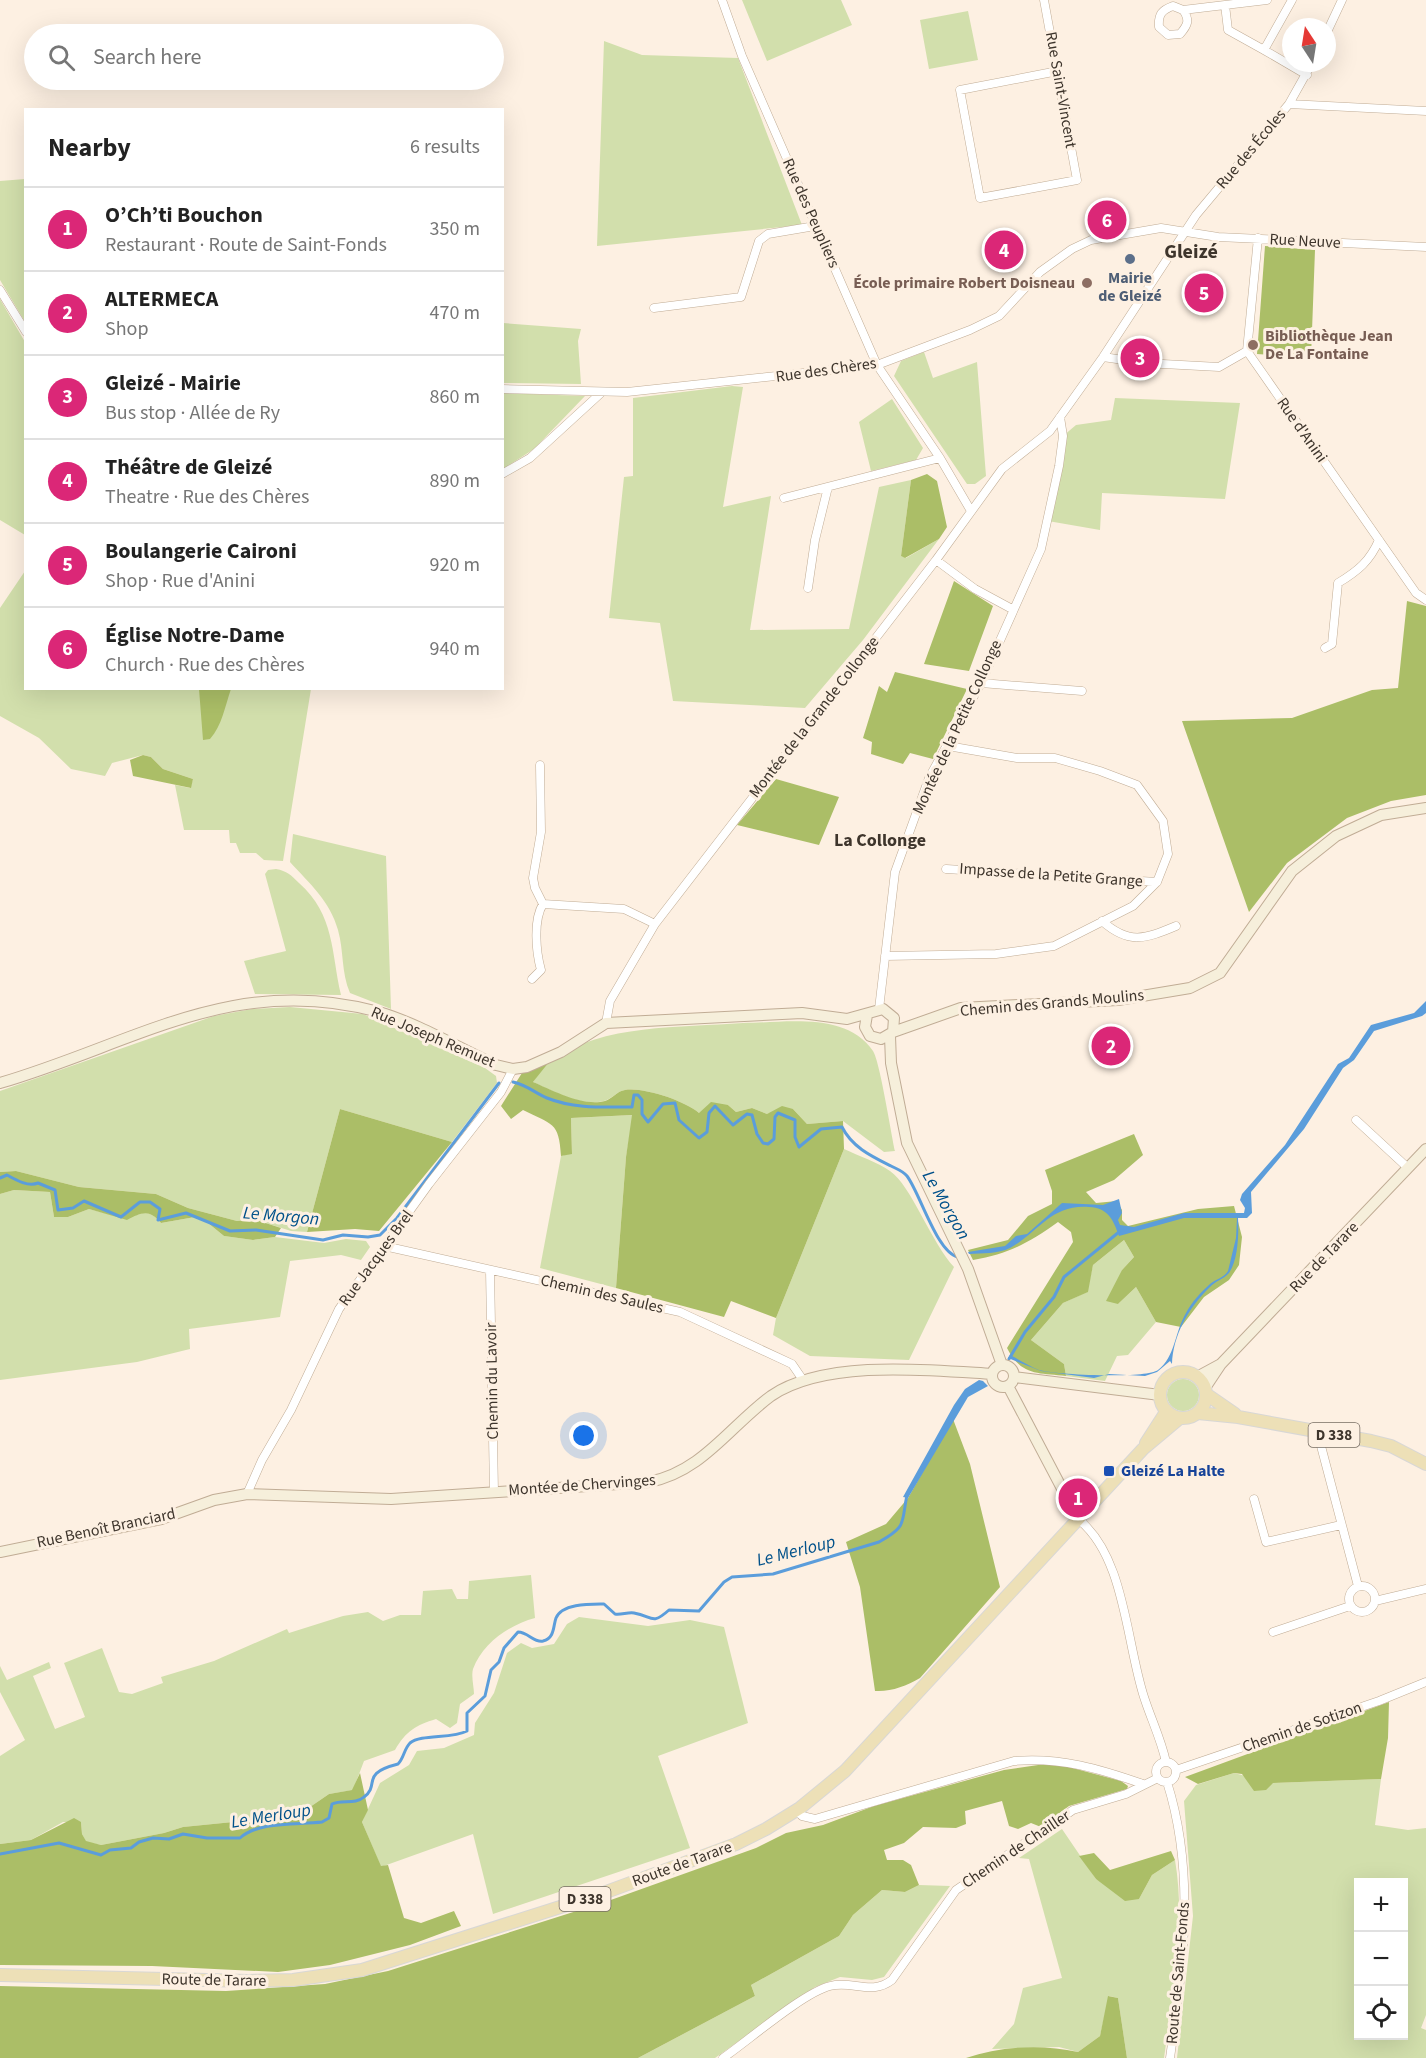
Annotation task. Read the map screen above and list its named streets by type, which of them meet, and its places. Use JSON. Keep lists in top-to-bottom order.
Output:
{
  "streets": {
    "main road": ["D 338", "Route de Tarare"],
    "street": [
      "Rue Saint-Vincent",
      "Rue des Écoles",
      "Rue des Peupliers",
      "Rue Neuve",
      "Rue des Chères",
      "Rue d'Anini",
      "Montée de la Grande Collonge",
      "Montée de la Petite Collonge",
      "Impasse de la Petite Grange",
      "Chemin des Grands Moulins",
      "Rue Joseph Remuet",
      "Rue de Tarare",
      "Rue Jacques Brel",
      "Chemin des Saules",
      "Chemin du Lavoir",
      "Montée de Chervinges",
      "Rue Benoît Branciard",
      "Chemin de Sotizon",
      "Chemin de Chailler",
      "Route de Saint-Fonds"
    ]
  },
  "crossings": [
    ["Rue des Écoles", "Rue Neuve"],
    ["Rue des Écoles", "Rue des Chères"],
    ["Rue des Peupliers", "Rue des Chères"],
    ["Rue des Peupliers", "Montée de la Grande Collonge"],
    ["Rue Neuve", "Rue des Chères"],
    ["Montée de la Grande Collonge", "Montée de la Petite Collonge"],
    ["Montée de la Grande Collonge", "Rue Joseph Remuet"],
    ["Montée de la Petite Collonge", "Chemin des Grands Moulins"],
    ["Montée de la Petite Collonge", "Rue Joseph Remuet"],
    ["Chemin des Grands Moulins", "Rue Joseph Remuet"],
    ["Rue Joseph Remuet", "Rue Jacques Brel"],
    ["Rue de Tarare", "D 338"],
    ["Rue de Tarare", "Route de Tarare"],
    ["Rue Jacques Brel", "Chemin des Saules"],
    ["Rue Jacques Brel", "Montée de Chervinges"],
    ["Rue Jacques Brel", "Rue Benoît Branciard"],
    ["Chemin des Saules", "Chemin du Lavoir"],
    ["Chemin des Saules", "Montée de Chervinges"],
    ["Chemin du Lavoir", "Montée de Chervinges"],
    ["D 338", "Route de Tarare"],
    ["Montée de Chervinges", "Rue Benoît Branciard"],
    ["Chemin de Sotizon", "Chemin de Chailler"],
    ["Chemin de Sotizon", "Route de Saint-Fonds"],
    ["Chemin de Chailler", "Route de Saint-Fonds"]
  ],
  "districts": ["Gleizé", "La Collonge"],
  "water": ["Le Morgon", "Le Merloup"],
  "places": {
    "other": ["Mairie de Gleizé", "École primaire Robert Doisneau", "Bibliothèque Jean De La Fontaine"],
    "transit": ["Gleizé La Halte"]
  },
  "north": "top",
  "page": {
    "search": "Search here",
    "heading": ["Nearby", "6 results"],
    "list": [
      {
        "mark": "1",
        "name": "O’Ch’ti Bouchon",
        "note": "Restaurant · Route de Saint-Fonds",
        "value": "350 m"
      },
      {
        "mark": "2",
        "name": "ALTERMECA",
        "note": "Shop",
        "value": "470 m"
      },
      {
        "mark": "3",
        "name": "Gleizé - Mairie",
        "note": "Bus stop · Allée de Ry",
        "value": "860 m"
      },
      {
        "mark": "4",
        "name": "Théâtre de Gleizé",
        "note": "Theatre · Rue des Chères",
        "value": "890 m"
      },
      {
        "mark": "5",
        "name": "Boulangerie Caironi",
        "note": "Shop · Rue d'Anini",
        "value": "920 m"
      },
      {
        "mark": "6",
        "name": "Église Notre-Dame",
        "note": "Church · Rue des Chères",
        "value": "940 m"
      }
    ],
    "pins": [
      "6",
      "4",
      "5",
      "3",
      "2",
      "1"
    ],
    "map_buttons": ["+", "−"]
  }
}
